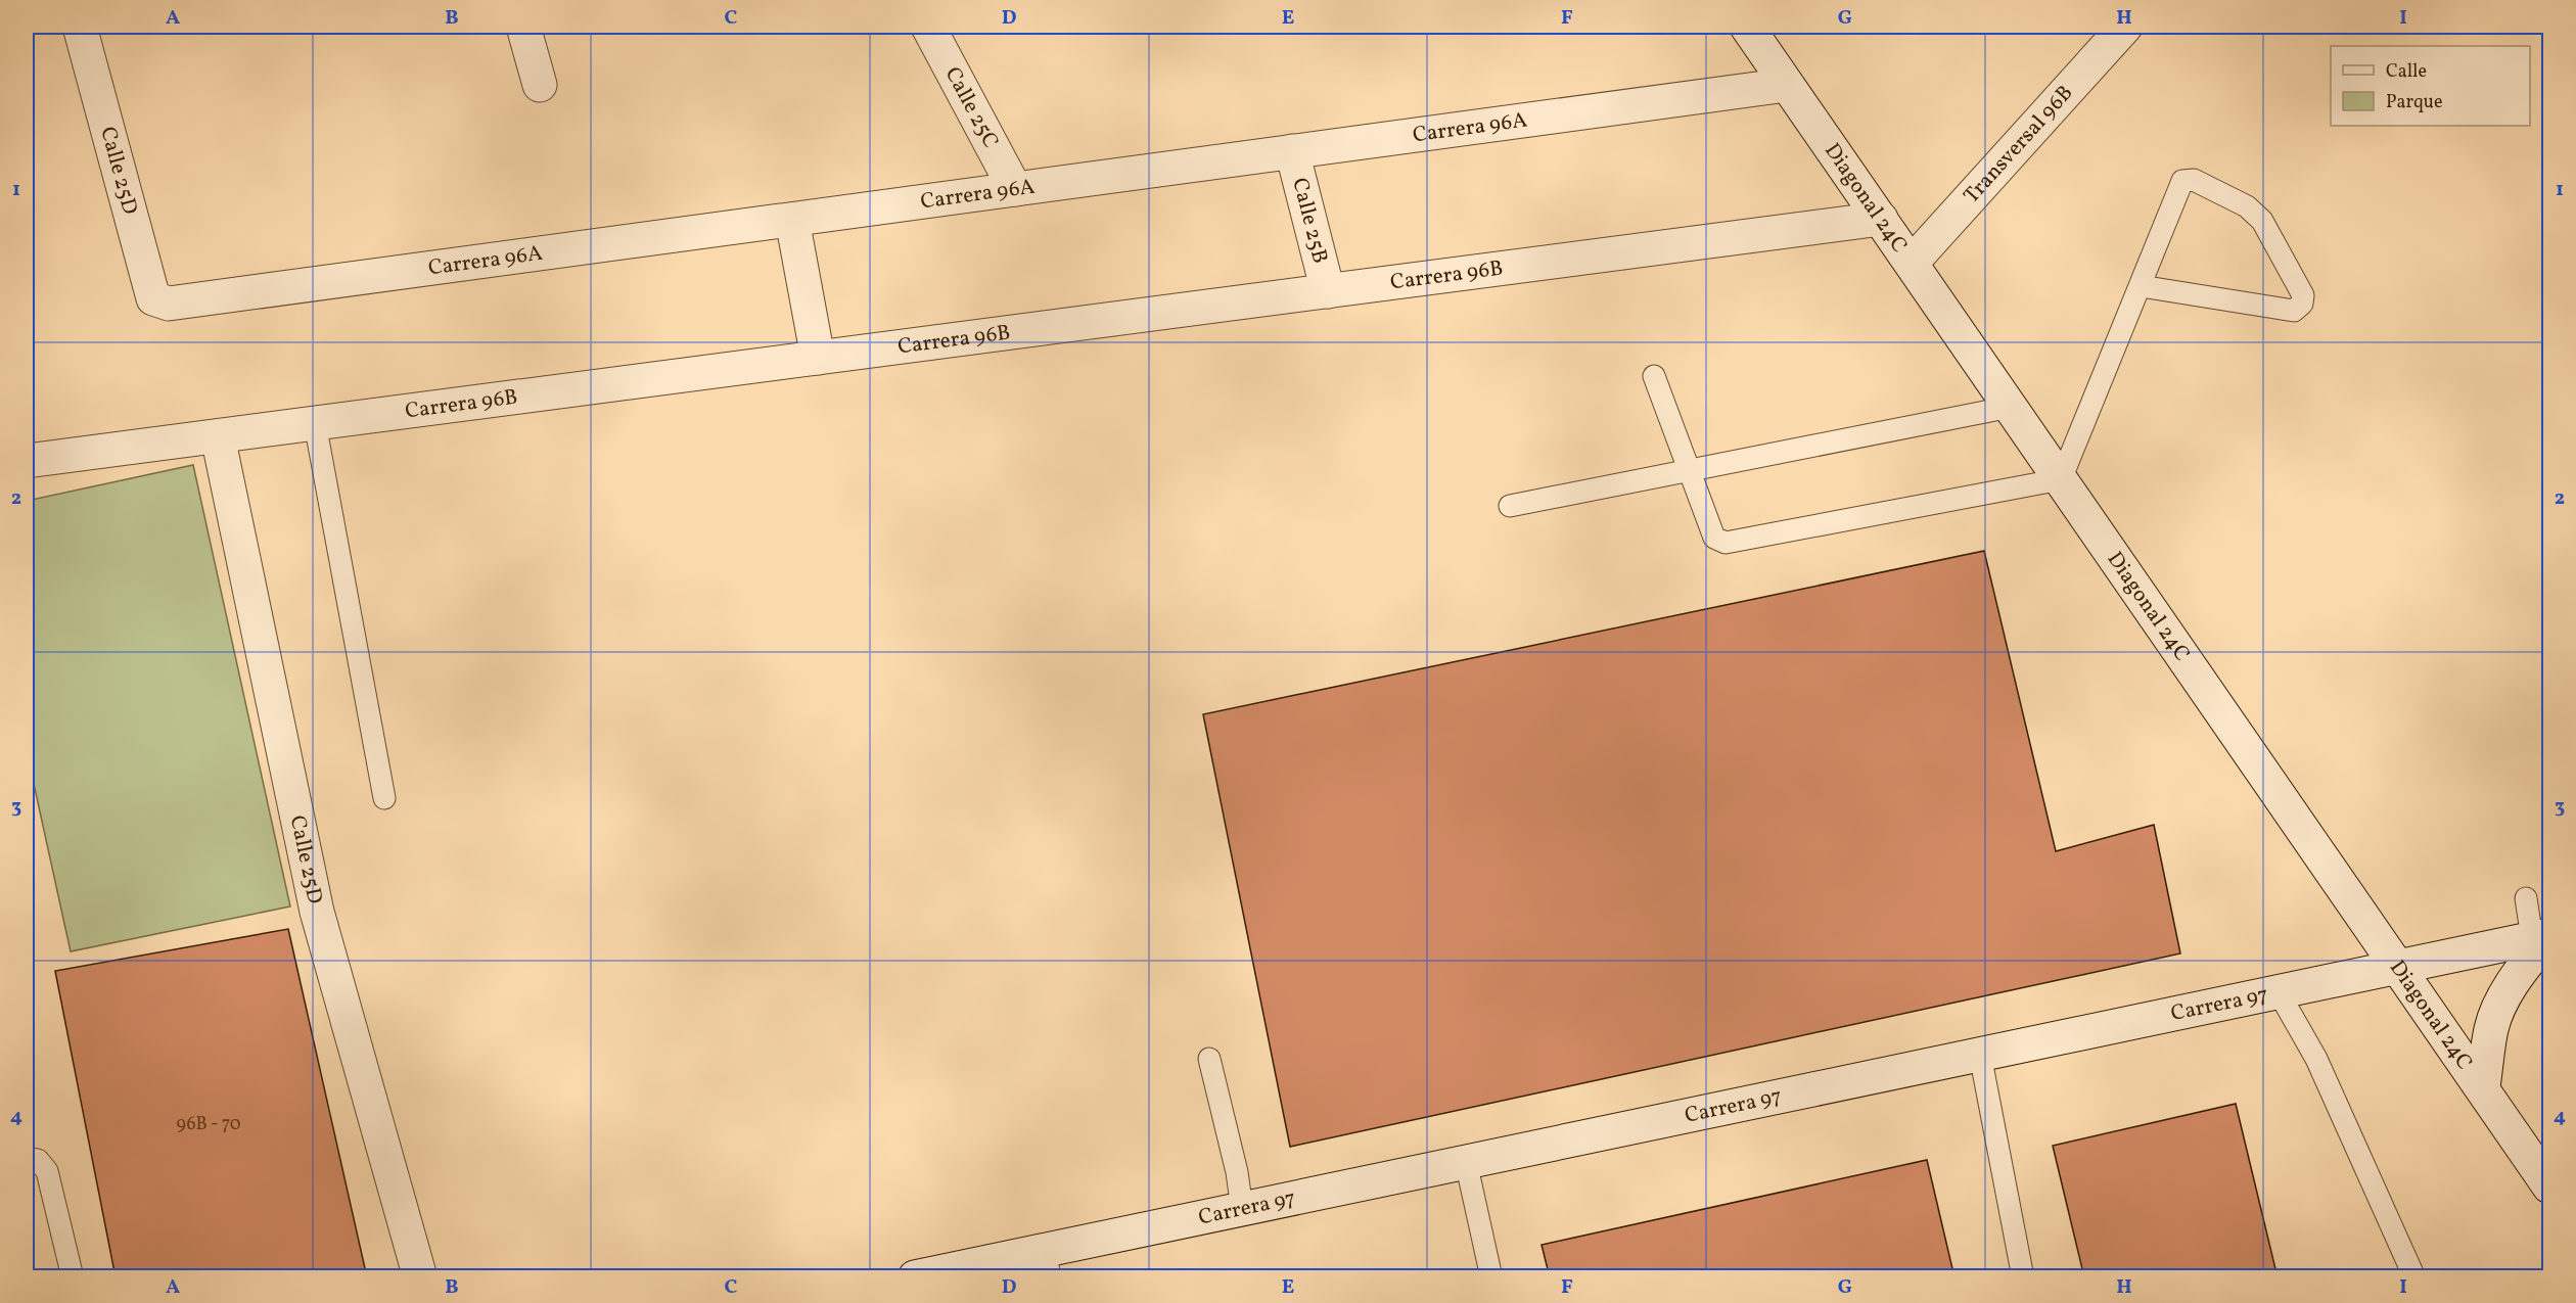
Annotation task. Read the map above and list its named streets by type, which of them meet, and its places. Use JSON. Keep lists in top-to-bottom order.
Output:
{
  "streets": {
    "street": [
      "Calle 25C",
      "Carrera 96A",
      "Transversal 96B",
      "Calle 25D",
      "Diagonal 24C",
      "Calle 25B",
      "Carrera 96B",
      "Carrera 97"
    ]
  },
  "crossings": [
    ["Calle 25C", "Carrera 96A"],
    ["Carrera 96A", "Calle 25D"],
    ["Carrera 96A", "Diagonal 24C"],
    ["Carrera 96A", "Calle 25B"],
    ["Transversal 96B", "Diagonal 24C"],
    ["Calle 25D", "Carrera 96B"],
    ["Diagonal 24C", "Carrera 96B"],
    ["Diagonal 24C", "Carrera 97"],
    ["Calle 25B", "Carrera 96B"]
  ],
  "house_numbers": ["96B - 70"],
  "legend": ["Calle", "Parque"],
  "grid": {
    "columns": [
      "A",
      "B",
      "C",
      "D",
      "E",
      "F",
      "G",
      "H",
      "I"
    ],
    "rows": [
      "1",
      "2",
      "3",
      "4"
    ]
  }
}
